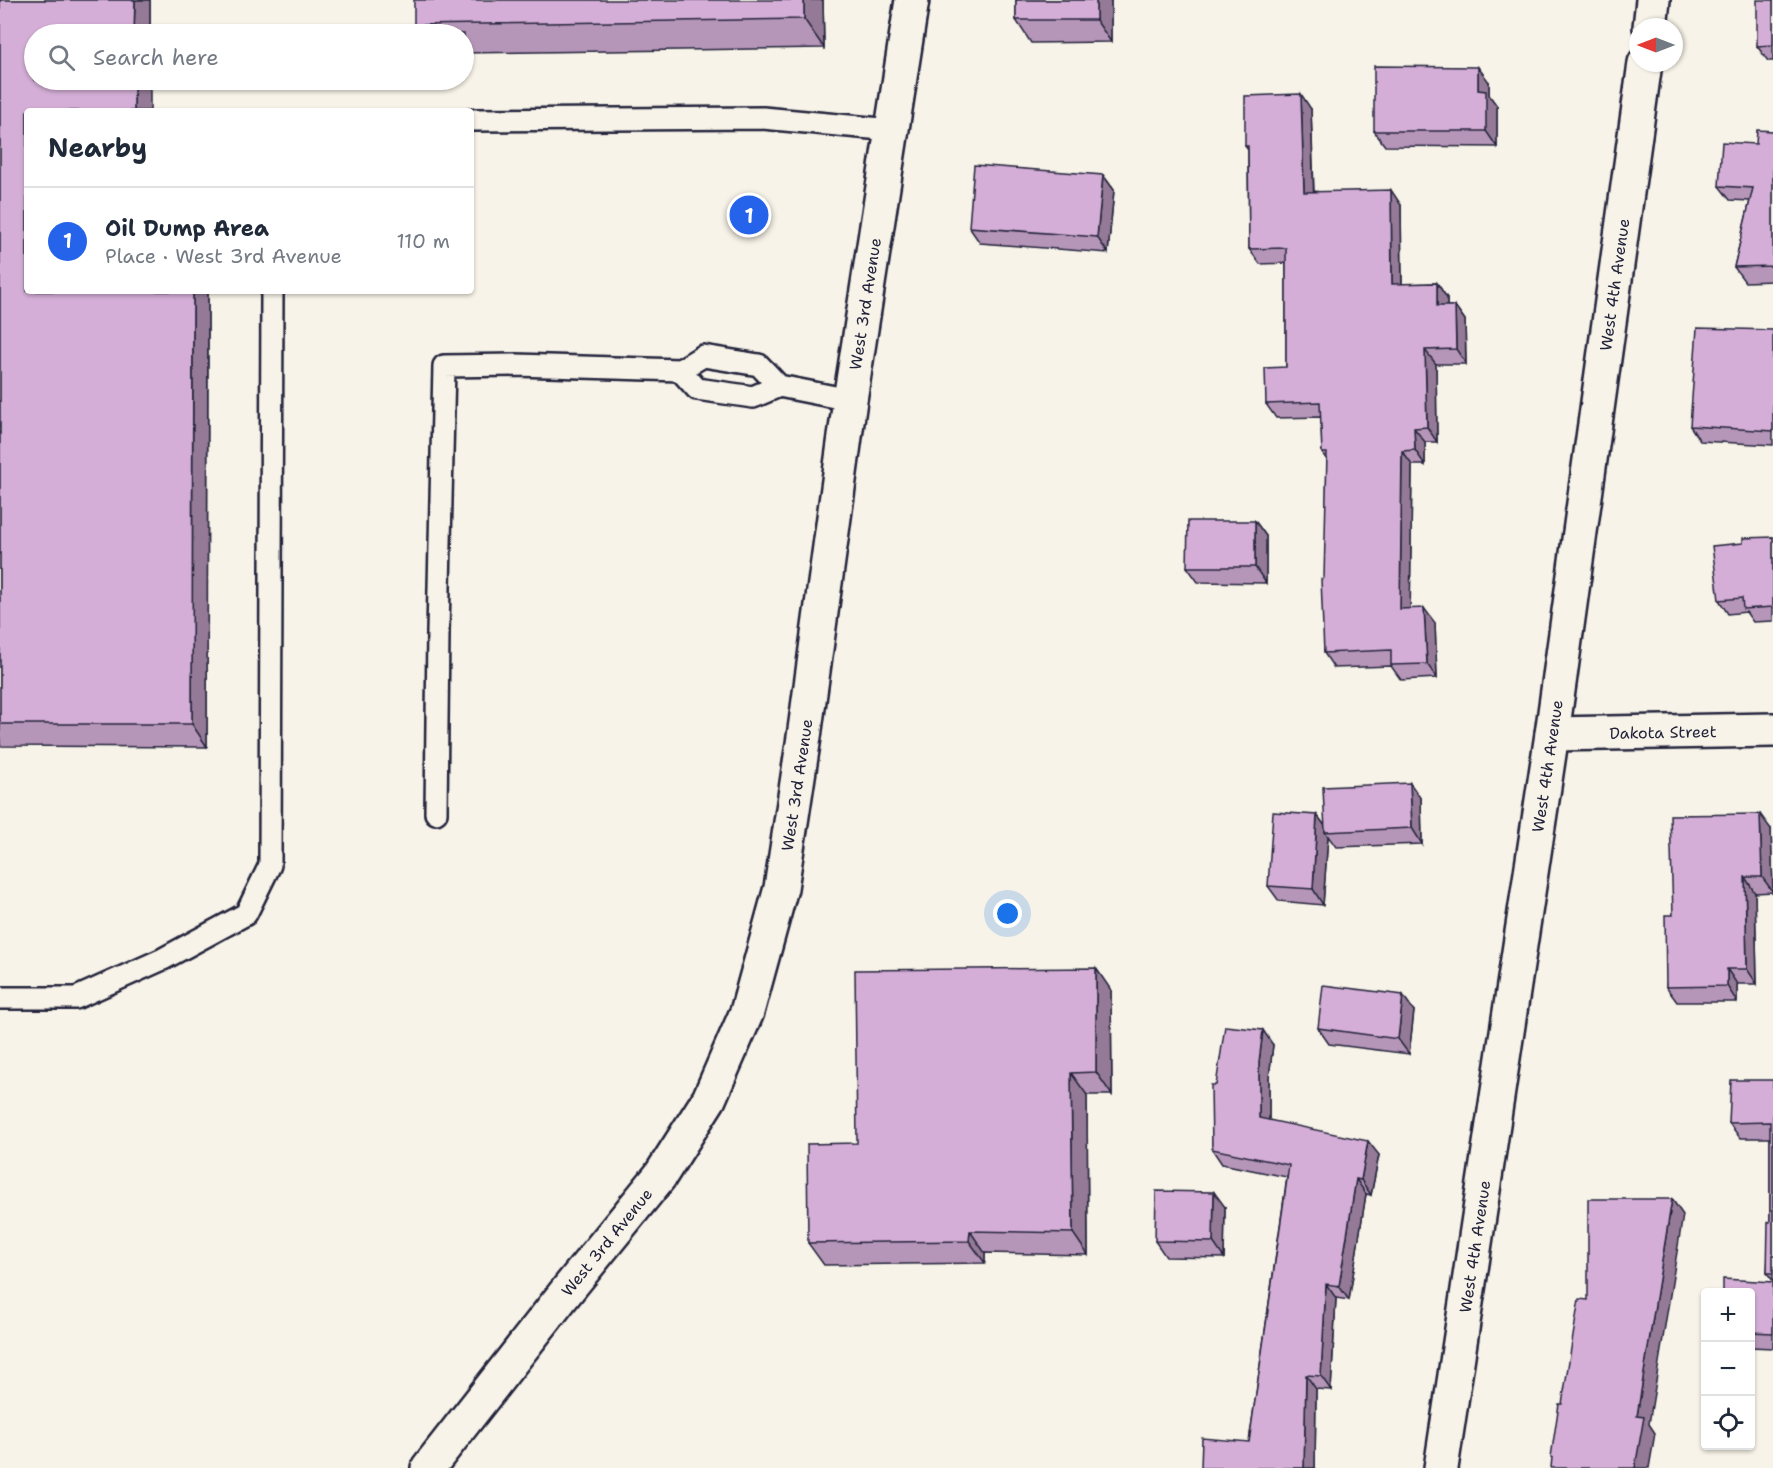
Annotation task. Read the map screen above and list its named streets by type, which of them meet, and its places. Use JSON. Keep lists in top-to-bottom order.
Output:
{
  "streets": {
    "street": ["West 4th Avenue", "West 3rd Avenue", "Dakota Street"]
  },
  "crossings": [
    ["West 4th Avenue", "Dakota Street"]
  ],
  "north": "left",
  "page": {
    "search": "Search here",
    "heading": "Nearby",
    "list": [
      {
        "mark": "1",
        "name": "Oil Dump Area",
        "note": "Place · West 3rd Avenue",
        "value": "110 m"
      }
    ],
    "pins": "1",
    "map_buttons": ["+", "−"]
  }
}
